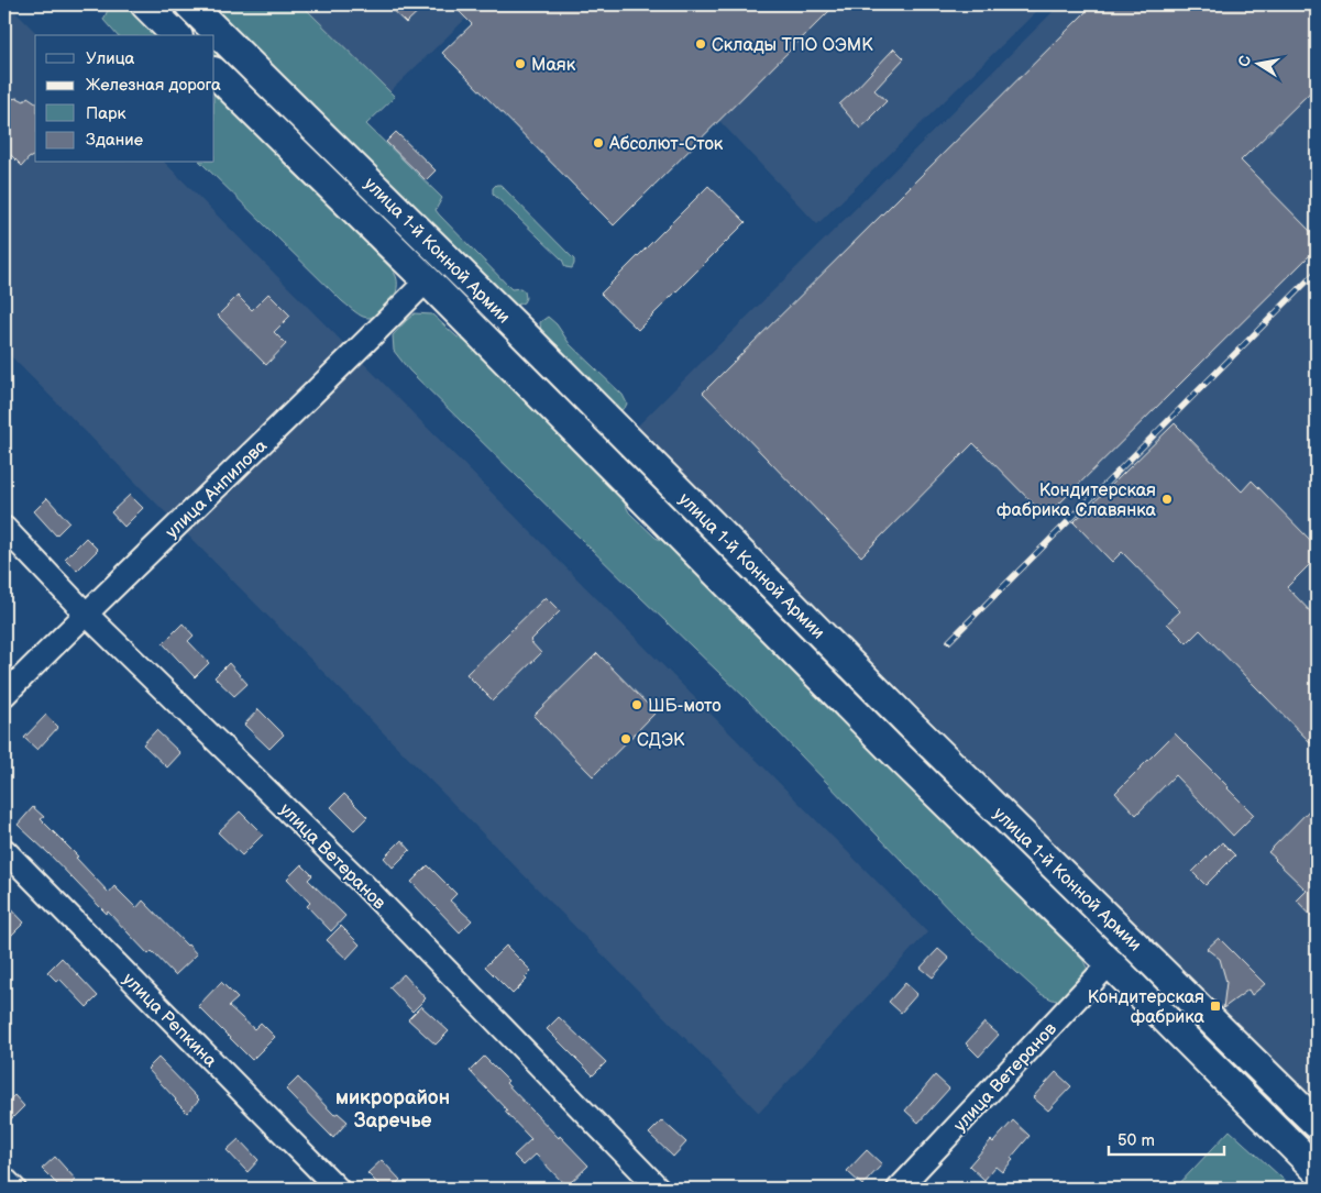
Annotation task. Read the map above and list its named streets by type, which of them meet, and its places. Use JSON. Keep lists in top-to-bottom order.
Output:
{
  "streets": {
    "main road": ["улица 1-й Конной Армии"],
    "street": ["улица Анпилова", "улица Ветеранов", "улица Репкина"]
  },
  "crossings": [
    ["улица 1-й Конной Армии", "улица Анпилова"],
    ["улица 1-й Конной Армии", "улица Ветеранов"],
    ["улица Анпилова", "улица Ветеранов"]
  ],
  "districts": ["микрорайон Заречье"],
  "places": {
    "other": [
      "Склады ТПО ОЭМК",
      "Маяк",
      "Абсолют-Сток",
      "Кондитерская фабрика Славянка",
      "ШБ-мото",
      "СДЭК"
    ],
    "transit": ["Кондитерская фабрика"]
  },
  "legend": [
    "Улица",
    "Железная дорога",
    "Парк",
    "Здание"
  ],
  "scale_bar": "50 m",
  "north": "left"
}
